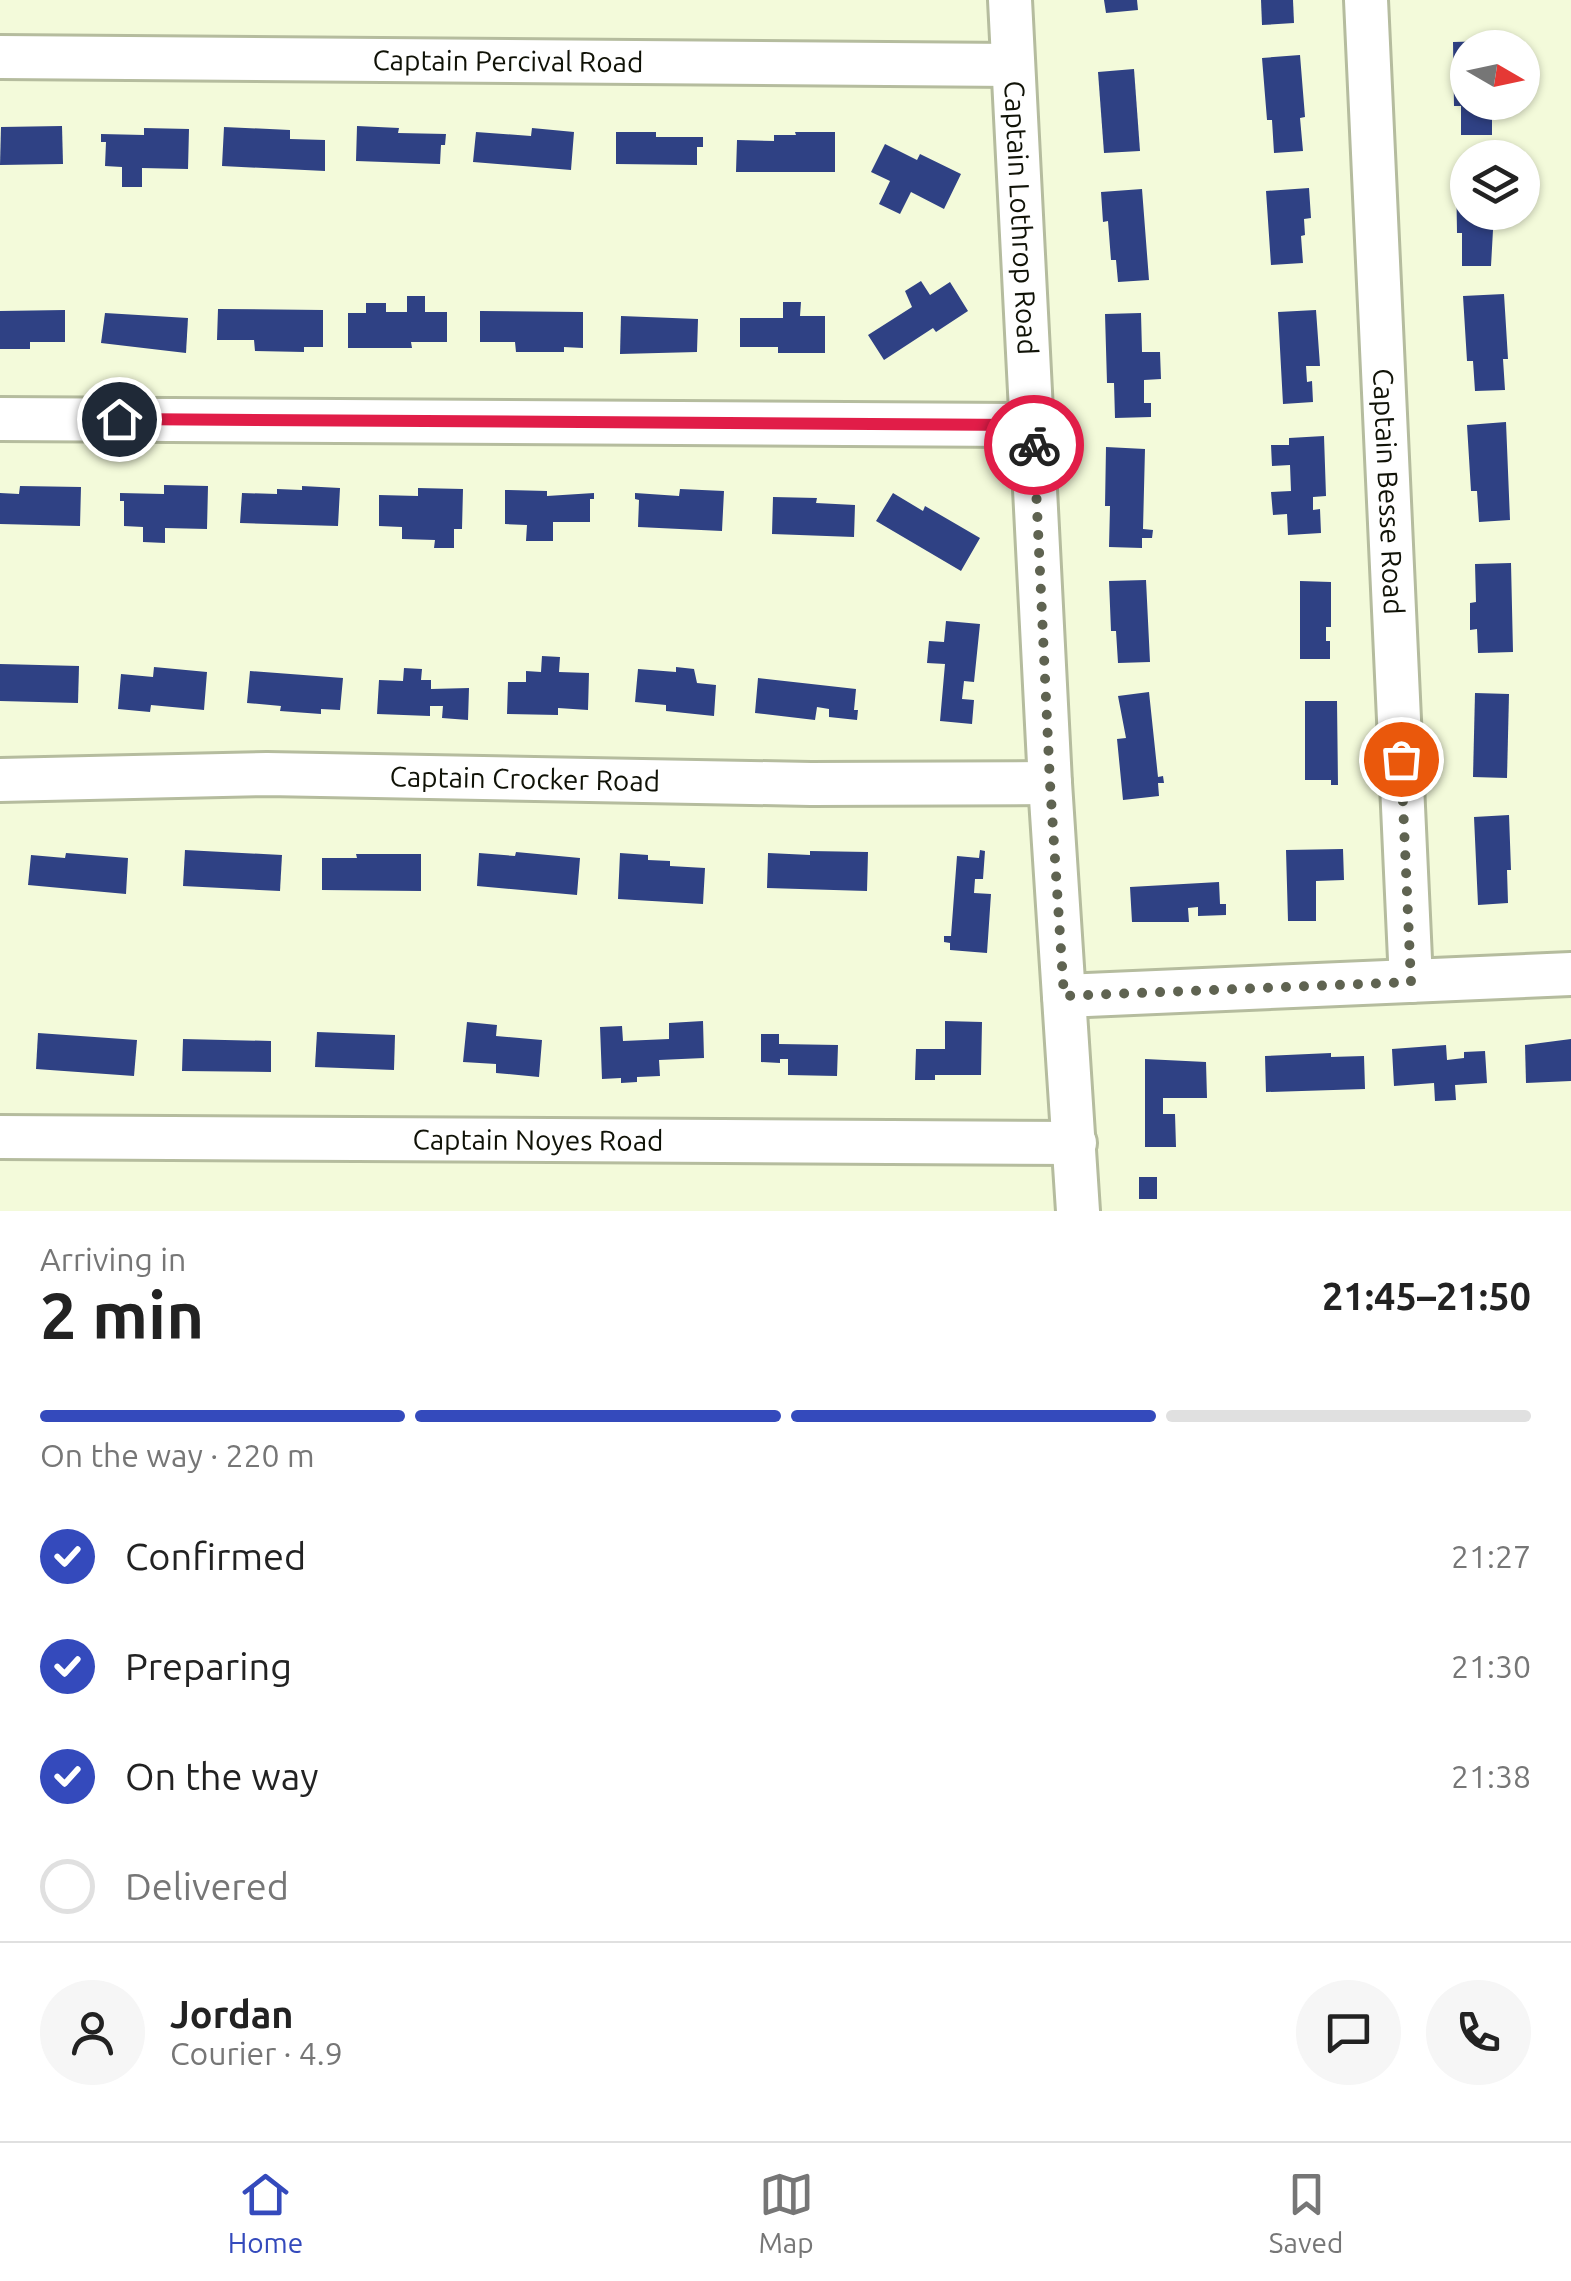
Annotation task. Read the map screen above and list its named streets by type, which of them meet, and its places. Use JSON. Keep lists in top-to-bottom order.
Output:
{
  "streets": {
    "street": [
      "Captain Percival Road",
      "Captain Lothrop Road",
      "Captain Besse Road",
      "Captain Crocker Road",
      "Captain Noyes Road"
    ]
  },
  "crossings": [
    ["Captain Percival Road", "Captain Lothrop Road"],
    ["Captain Lothrop Road", "Captain Crocker Road"],
    ["Captain Lothrop Road", "Captain Noyes Road"]
  ],
  "north": "right",
  "page": {
    "heading": ["2 min", "Arriving in", "21:45–21:50"],
    "panel": ["Jordan", "Courier · 4.9"],
    "bar": "On the way · 220 m",
    "list": [
      ["Confirmed", "21:27"],
      ["Preparing", "21:30"],
      ["On the way", "21:38"],
      "Delivered"
    ],
    "tabs": ["Home", "Map", "Saved"]
  }
}
